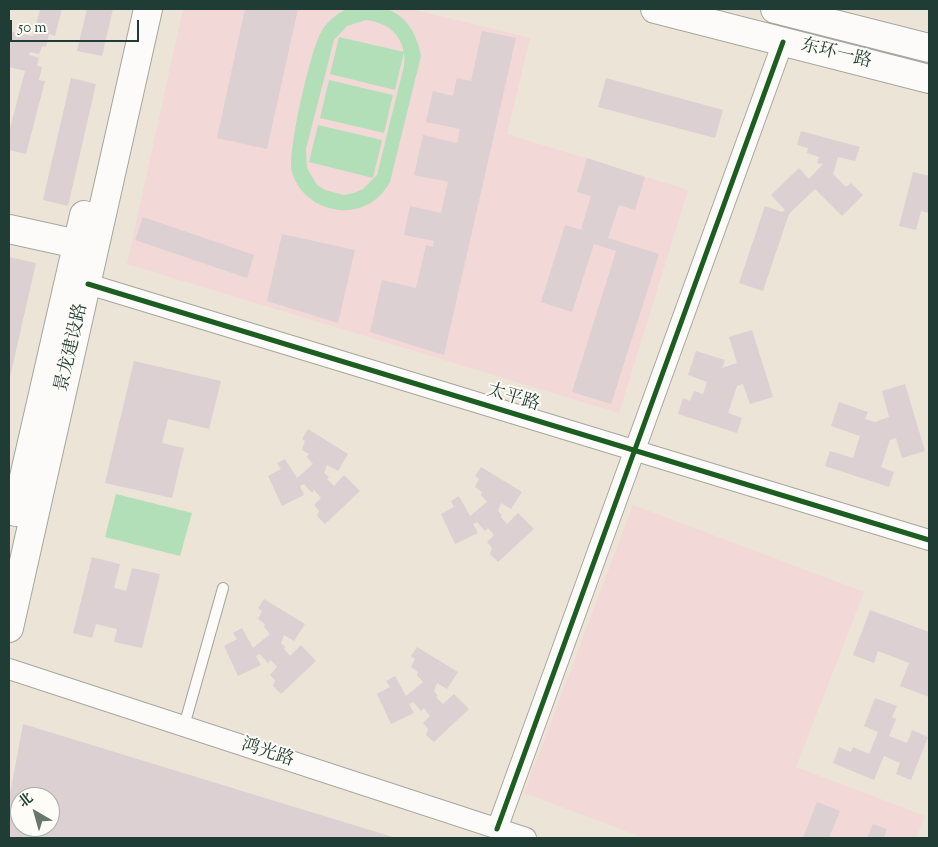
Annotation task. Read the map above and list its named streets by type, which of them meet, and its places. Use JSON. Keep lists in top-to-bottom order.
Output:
{
  "streets": {
    "main road": ["东环一路", "景龙建设路"],
    "street": ["太平路", "鸿光路"]
  },
  "crossings": [
    ["景龙建设路", "太平路"]
  ],
  "scale_bar": "50 m",
  "north": "top left"
}
